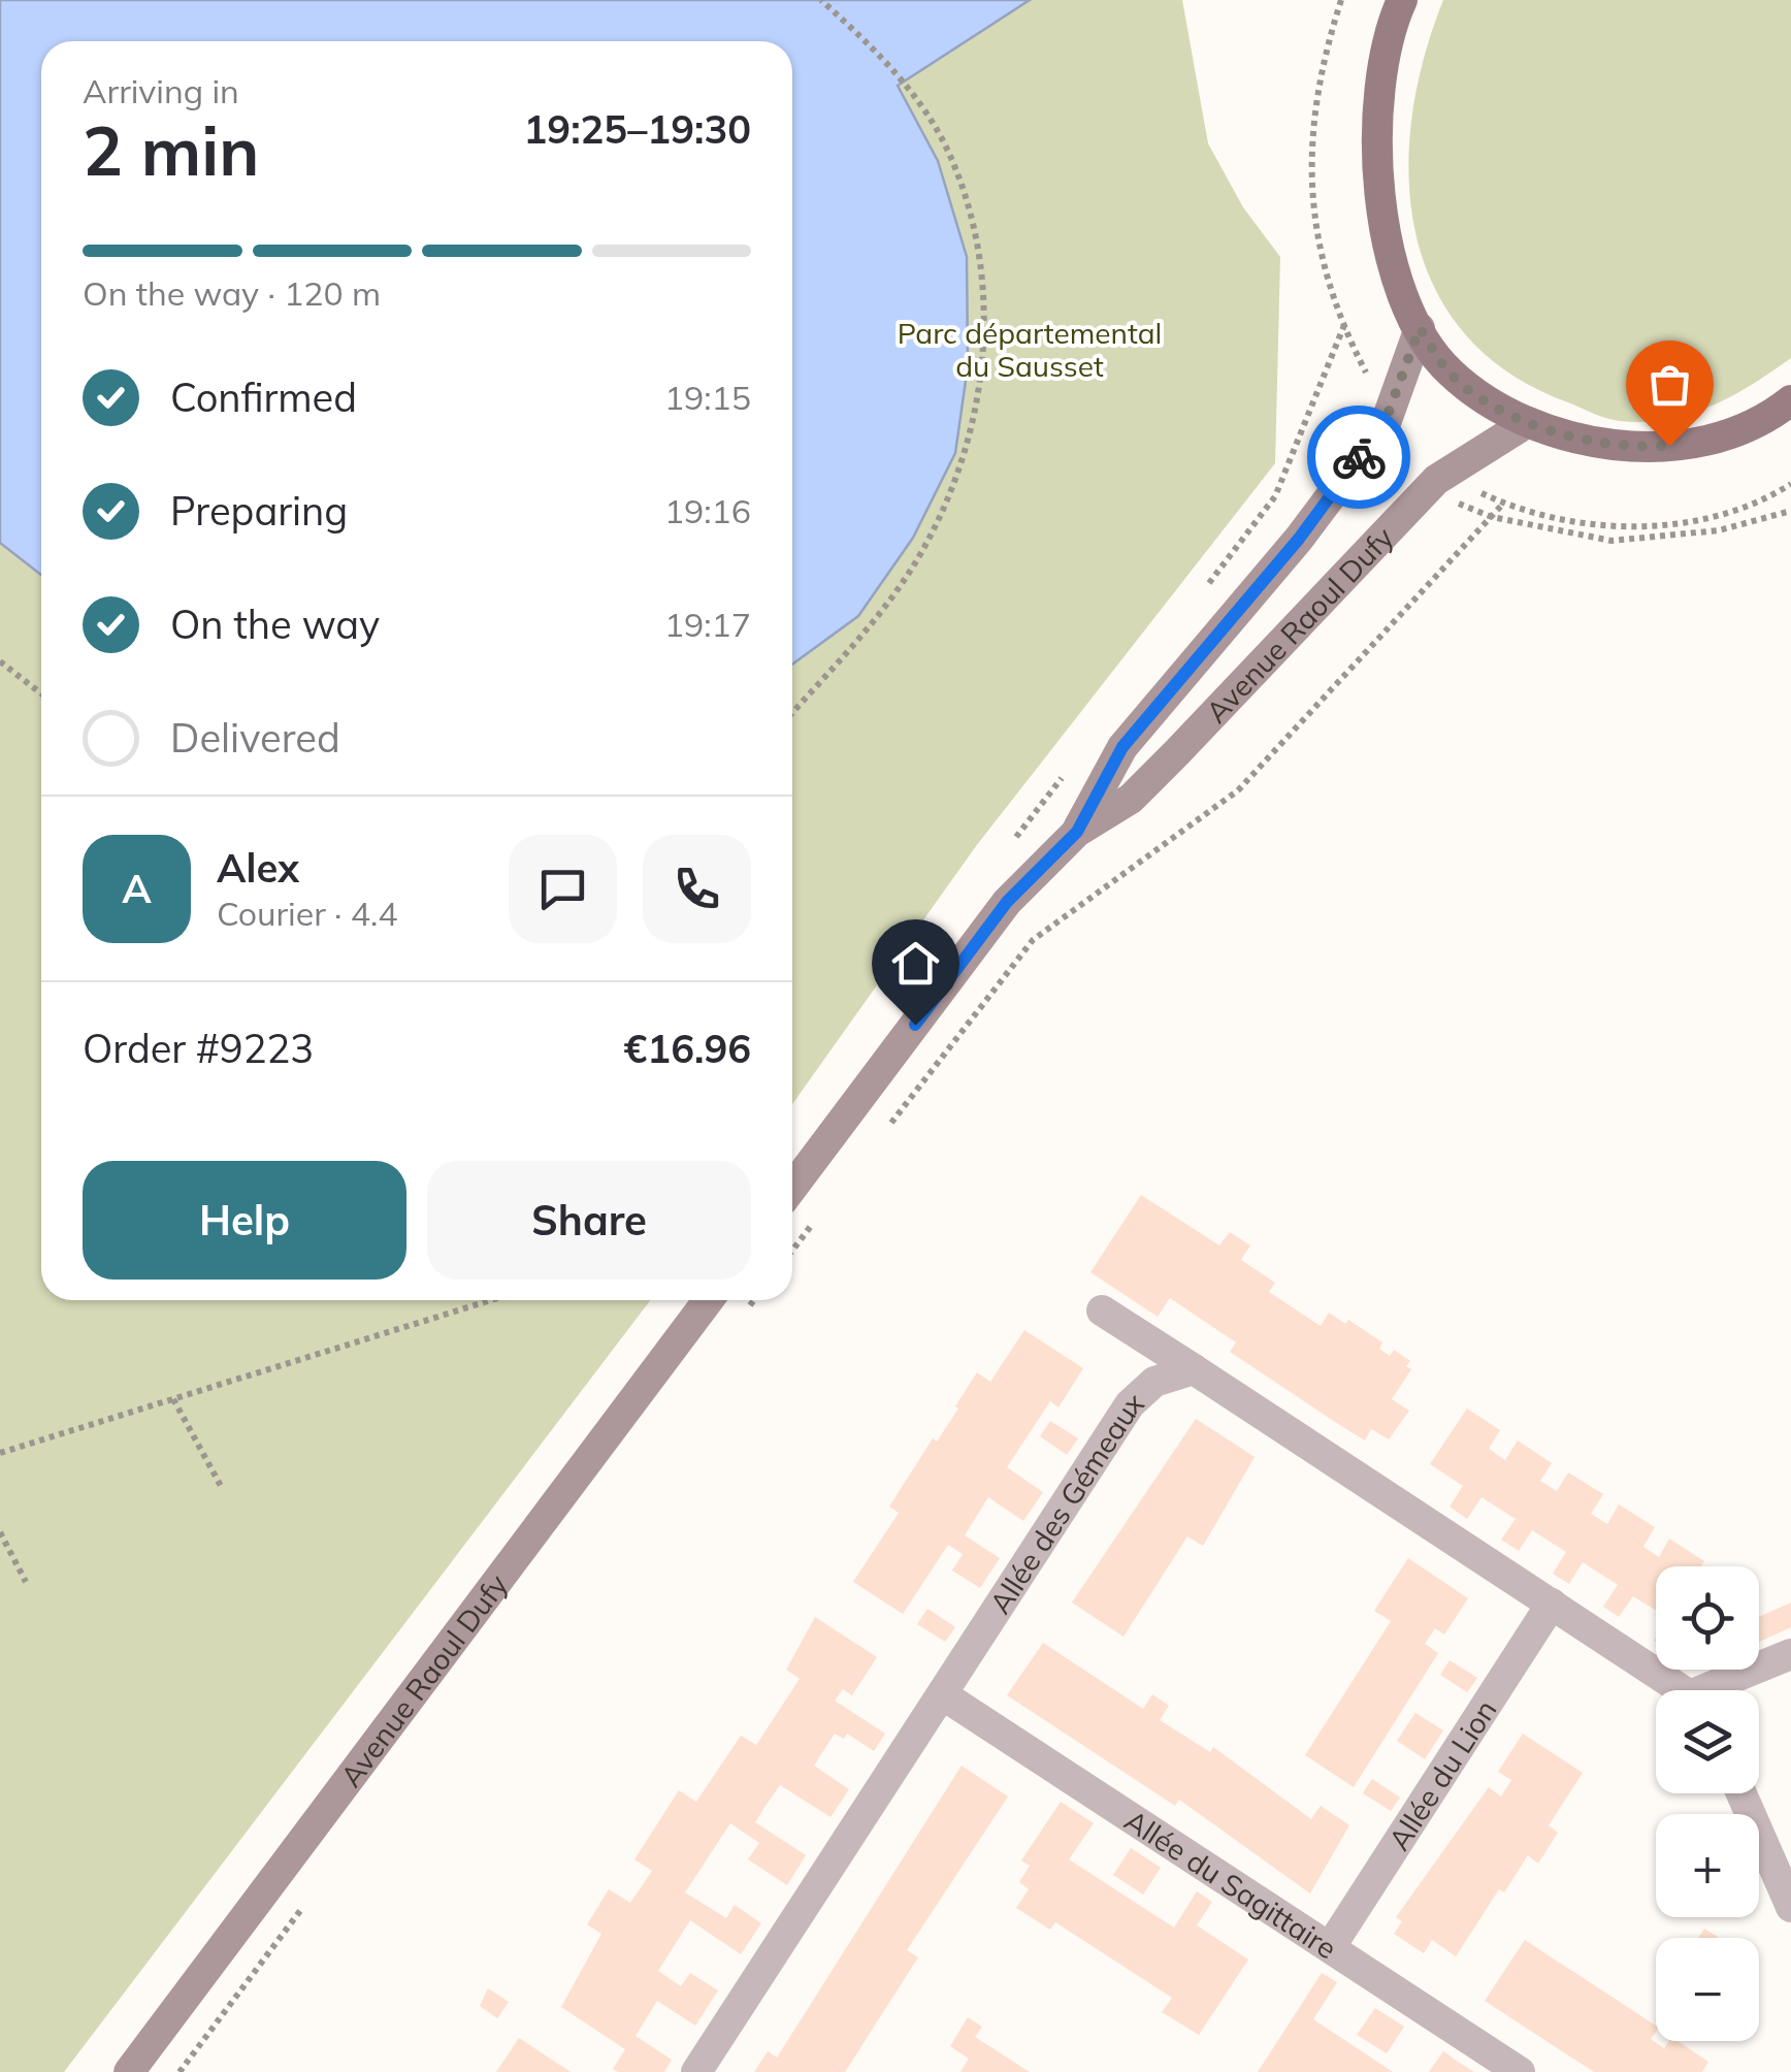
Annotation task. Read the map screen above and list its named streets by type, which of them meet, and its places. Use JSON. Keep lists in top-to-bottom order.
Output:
{
  "streets": {
    "main road": ["Avenue Raoul Dufy"],
    "street": ["Allée des Gémeaux", "Allée du Lion", "Allée du Sagittaire"]
  },
  "crossings": [
    ["Allée des Gémeaux", "Allée du Sagittaire"],
    ["Allée du Lion", "Allée du Sagittaire"]
  ],
  "parks": ["Parc départemental du Sausset"],
  "page": {
    "heading": ["2 min", "Arriving in", "19:25–19:30"],
    "panel": [
      "Alex",
      "Courier · 4.4",
      "Order #9223",
      "€16.96"
    ],
    "bar": "On the way · 120 m",
    "list": [
      ["Confirmed", "19:15"],
      ["Preparing", "19:16"],
      ["On the way", "19:17"],
      "Delivered"
    ],
    "round": "A",
    "buttons": ["Help", "Share"],
    "map_buttons": ["+", "−"]
  }
}
